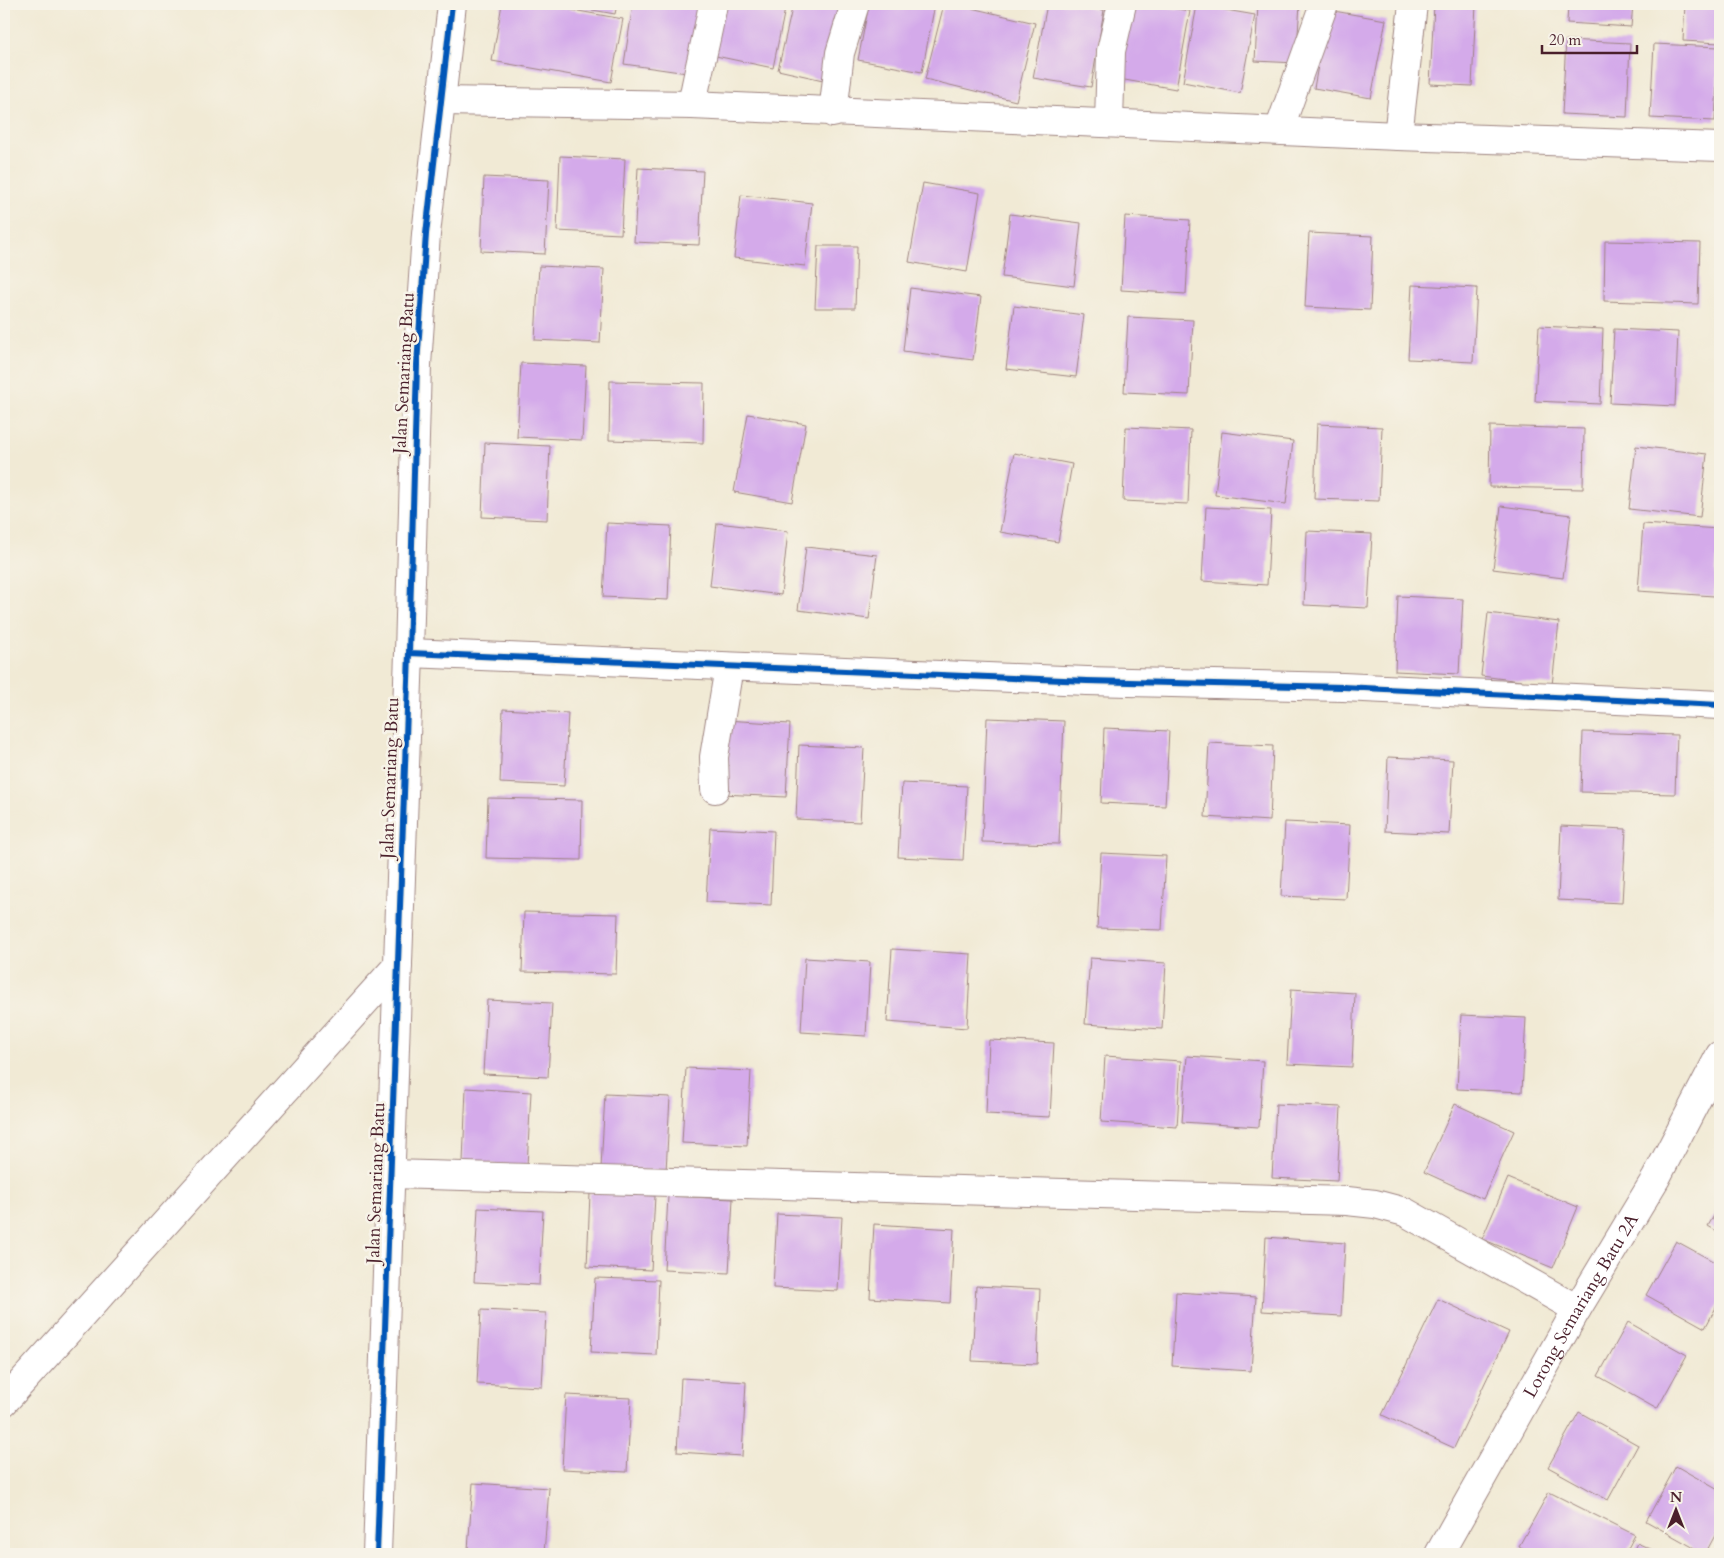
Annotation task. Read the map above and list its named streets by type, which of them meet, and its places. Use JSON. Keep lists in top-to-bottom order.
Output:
{
  "streets": {
    "street": ["Jalan Semariang Batu", "Lorong Semariang Batu 2A"]
  },
  "scale_bar": "20 m",
  "north": "top"
}
